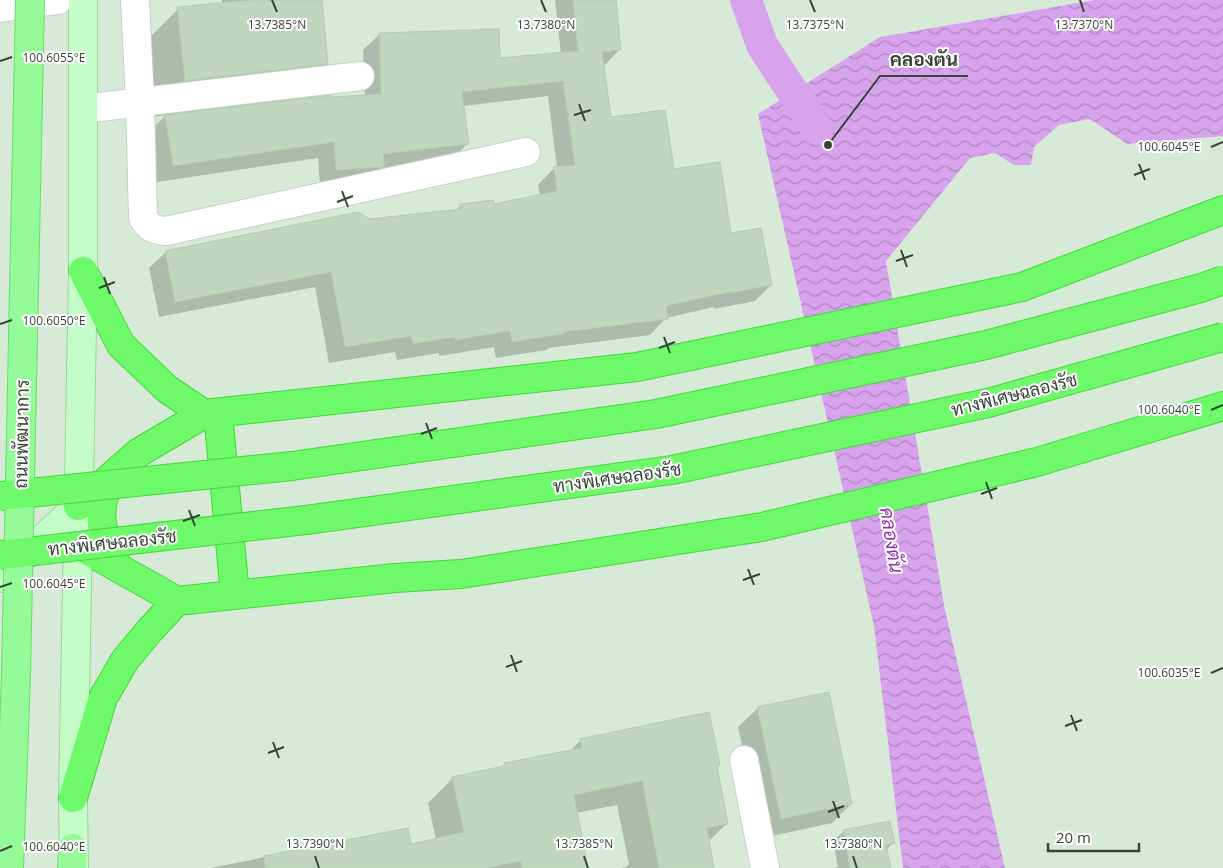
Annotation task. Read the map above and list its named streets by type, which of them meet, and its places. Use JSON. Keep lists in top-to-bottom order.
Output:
{
  "streets": {
    "highway": ["ทางพิเศษฉลองรัช"],
    "main road": ["ถนนพัฒนาการ"]
  },
  "water": ["คลองตัน"],
  "places": ["คลองตัน"],
  "scale_bar": "20 m",
  "coordinates": [
    "13.7385°N",
    "13.7380°N",
    "13.7375°N",
    "13.7370°N",
    "100.6055°E",
    "100.6045°E",
    "100.6050°E",
    "100.6040°E",
    "100.6035°E",
    "13.7390°N"
  ]
}
